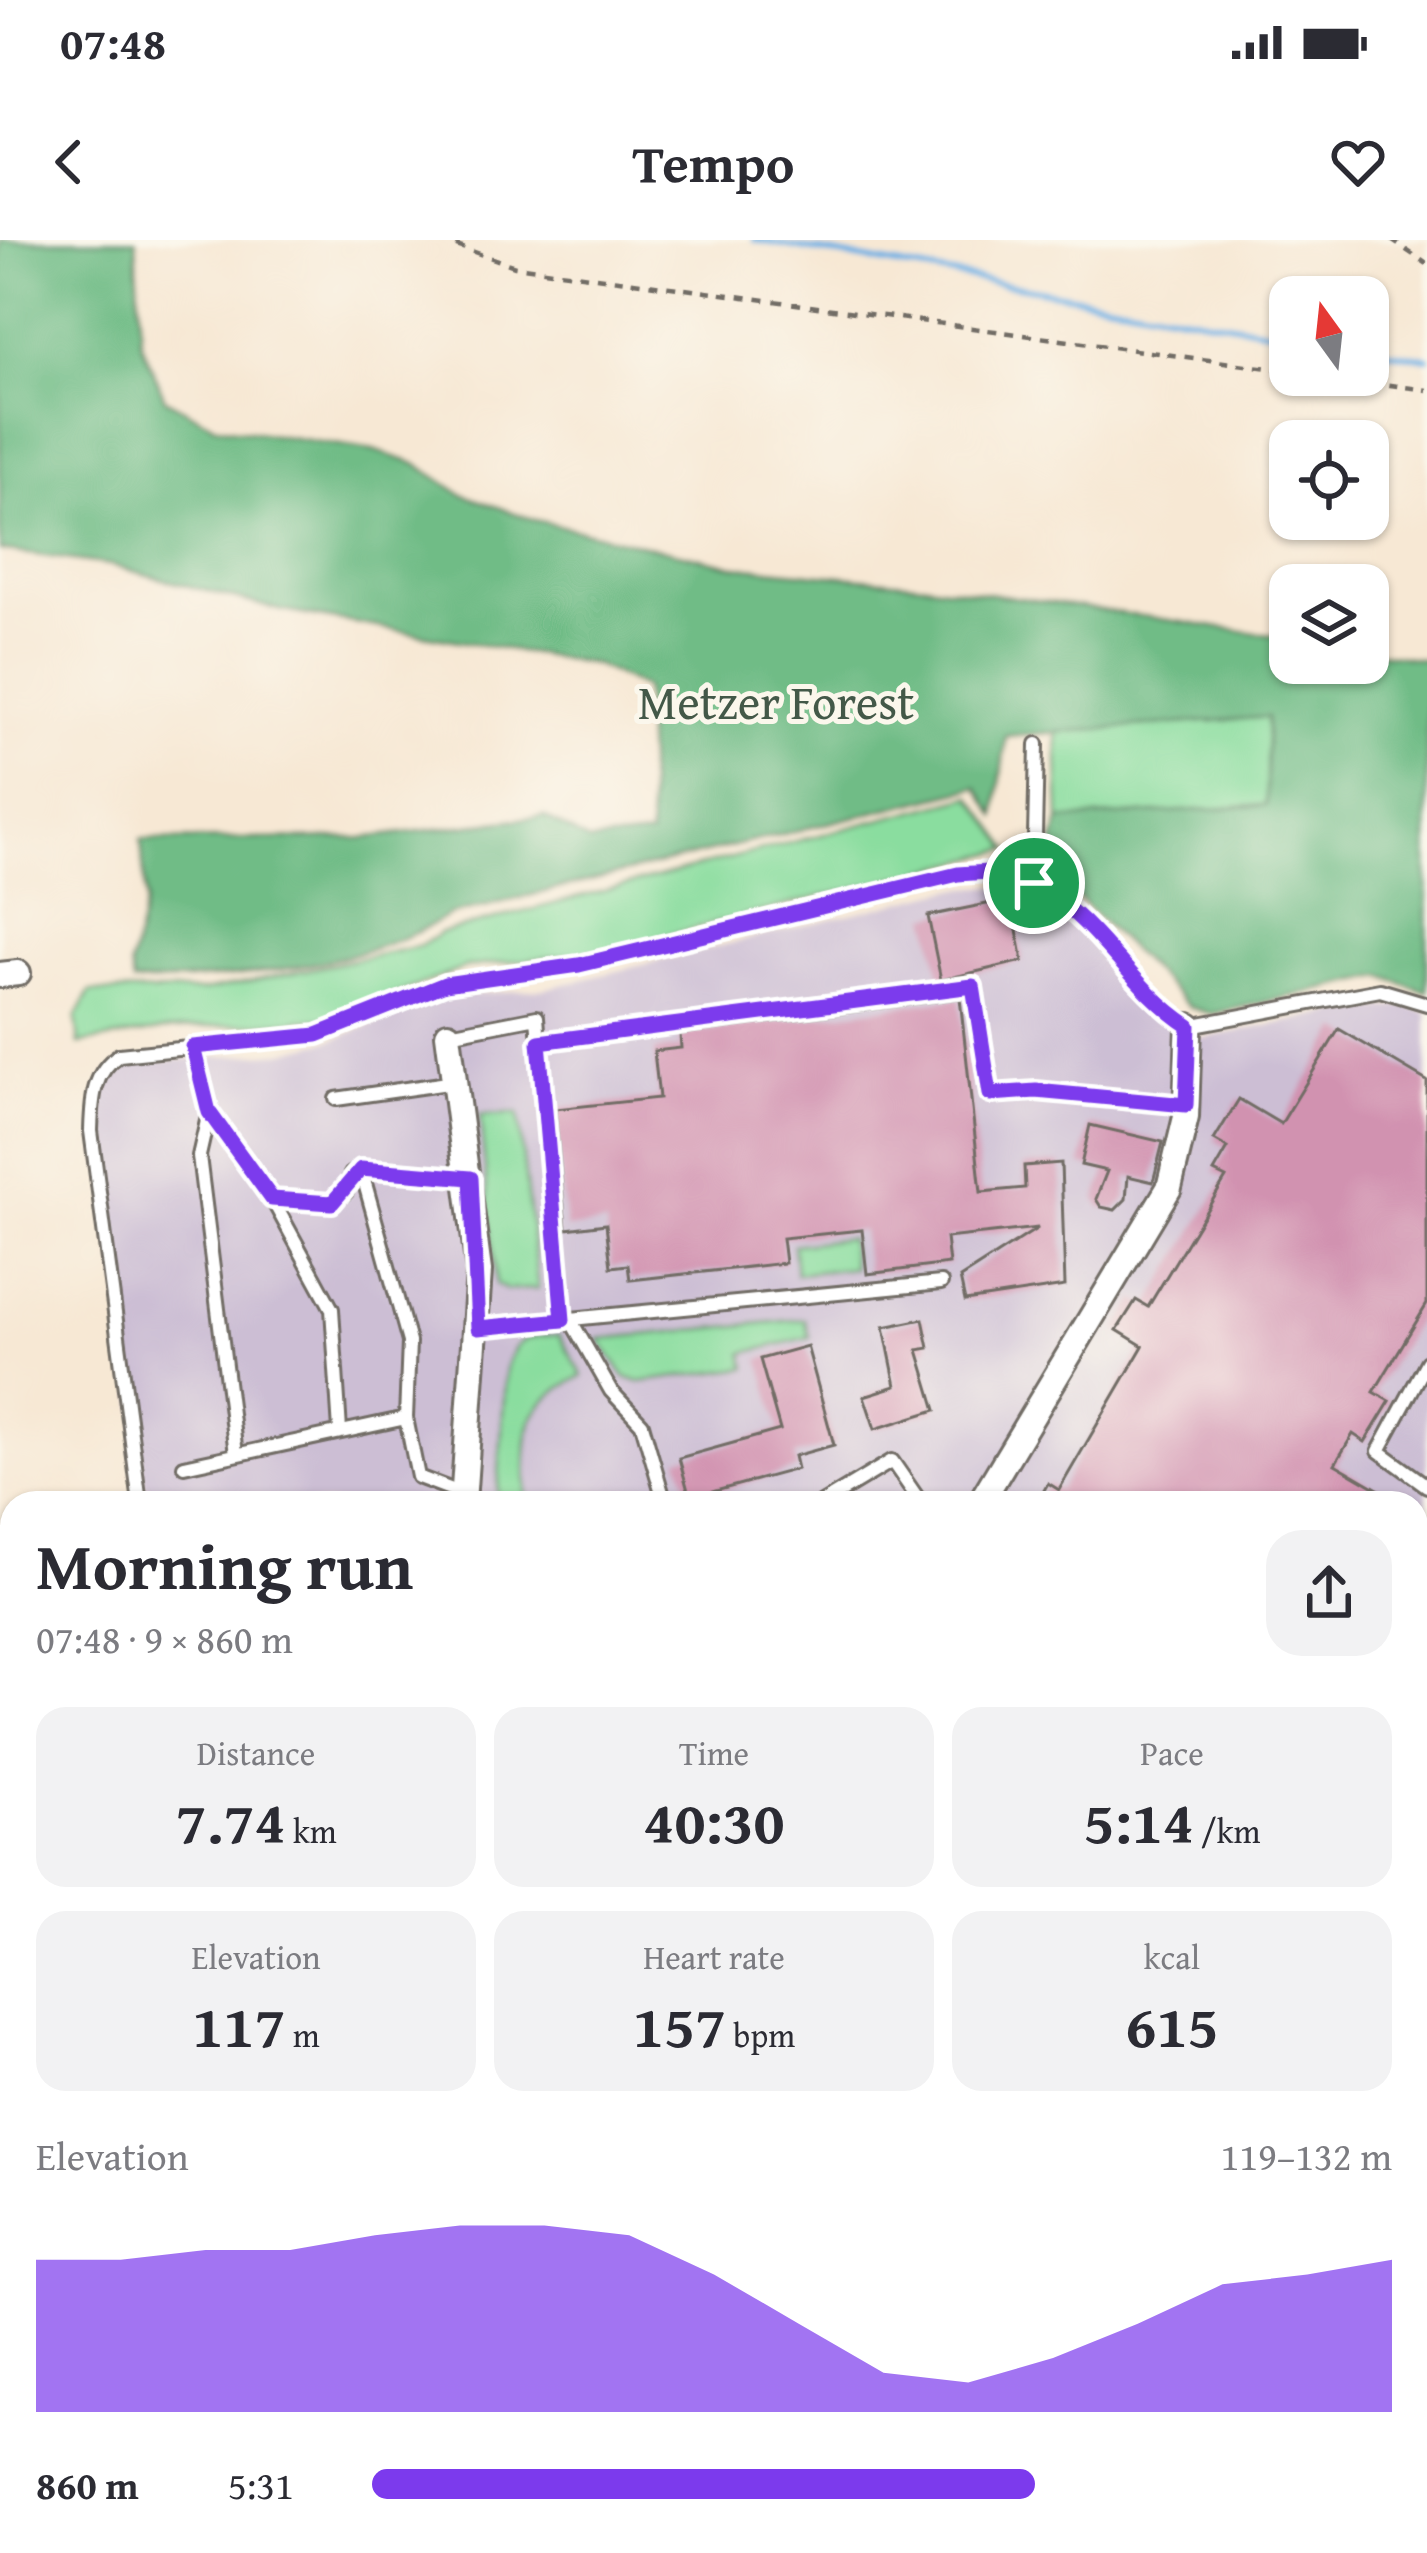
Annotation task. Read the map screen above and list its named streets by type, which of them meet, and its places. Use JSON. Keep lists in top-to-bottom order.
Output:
{
  "parks": ["Metzer Forest"],
  "north": "top",
  "page": {
    "status": "07:48",
    "header": "Tempo",
    "heading": ["Morning run", "07:48 · 9 × 860 m"],
    "stats": [
      ["Distance", "7.74 km"],
      ["Time", "40:30"],
      ["Pace", "5:14 /km"],
      ["Elevation", "117 m"],
      ["Heart rate", "157 bpm"],
      ["kcal", "615"]
    ],
    "chart": ["Elevation", "119–132 m"],
    "list": [
      {
        "name": "860 m",
        "note": "5:31"
      }
    ]
  }
}
